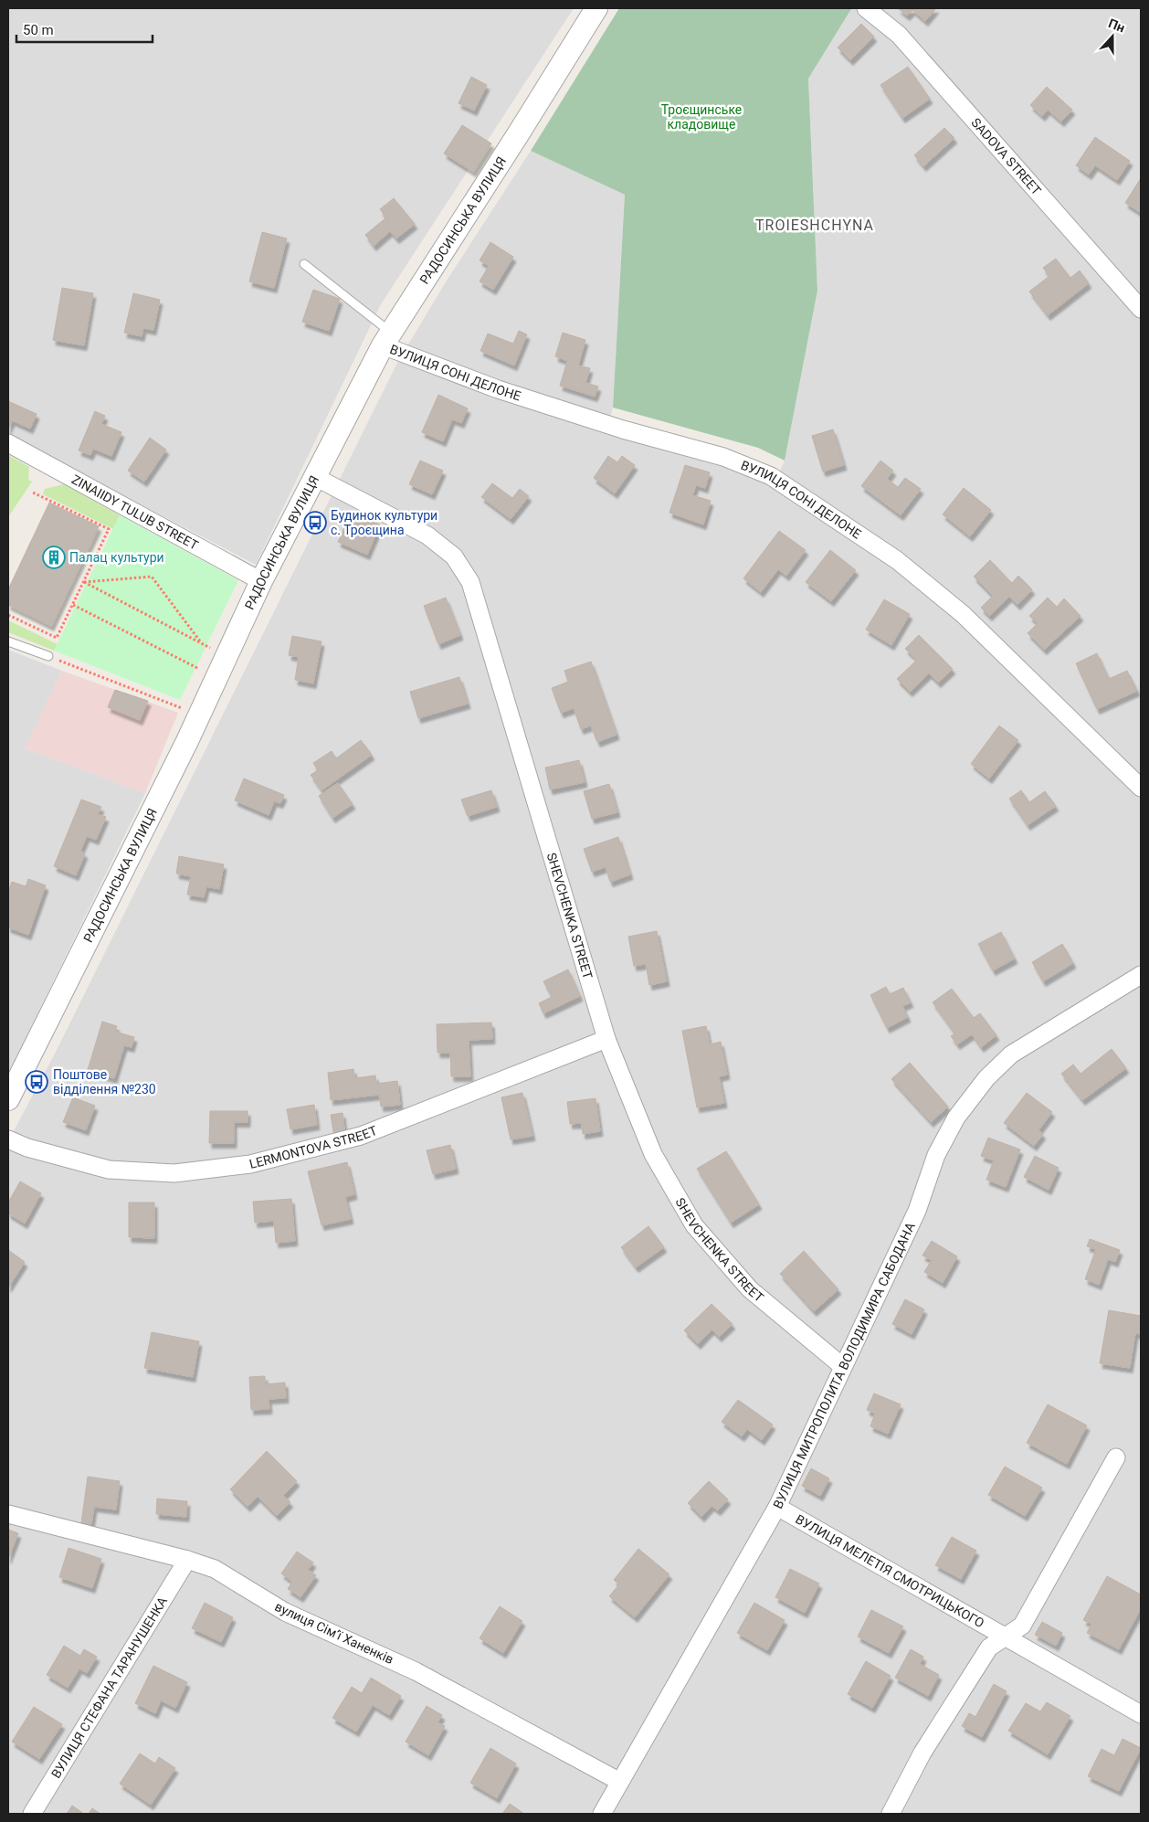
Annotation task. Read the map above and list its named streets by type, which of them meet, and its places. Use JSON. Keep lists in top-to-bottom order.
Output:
{
  "streets": {
    "street": [
      "SADOVA STREET",
      "РАДОСИНСЬКА ВУЛИЦЯ",
      "ВУЛИЦЯ СОНІ ДЕЛОНЕ",
      "ZINAIIDY TULUB STREET",
      "SHEVCHENKA STREET",
      "LERMONTOVA STREET",
      "ВУЛИЦЯ МИТРОПОЛИТА ВОЛОДИМИРА САБОДАНА",
      "ВУЛИЦЯ МЕЛЕТІЯ СМОТРИЦЬКОГО",
      "вулиця Сімʼї Ханенків",
      "ВУЛИЦЯ СТЕФАНА ТАРАНУШЕНКА"
    ]
  },
  "crossings": [
    ["РАДОСИНСЬКА ВУЛИЦЯ", "ВУЛИЦЯ СОНІ ДЕЛОНЕ"],
    ["РАДОСИНСЬКА ВУЛИЦЯ", "ZINAIIDY TULUB STREET"],
    ["РАДОСИНСЬКА ВУЛИЦЯ", "SHEVCHENKA STREET"],
    ["SHEVCHENKA STREET", "LERMONTOVA STREET"],
    ["SHEVCHENKA STREET", "ВУЛИЦЯ МИТРОПОЛИТА ВОЛОДИМИРА САБОДАНА"],
    ["ВУЛИЦЯ МИТРОПОЛИТА ВОЛОДИМИРА САБОДАНА", "ВУЛИЦЯ МЕЛЕТІЯ СМОТРИЦЬКОГО"],
    ["ВУЛИЦЯ МИТРОПОЛИТА ВОЛОДИМИРА САБОДАНА", "вулиця Сімʼї Ханенків"],
    ["вулиця Сімʼї Ханенків", "ВУЛИЦЯ СТЕФАНА ТАРАНУШЕНКА"]
  ],
  "districts": ["TROIESHCHYNA"],
  "parks": ["Троєщинське кладовище"],
  "places": {
    "bus stop": ["Будинок культури с. Троєщина", "Поштове відділення №230"],
    "building": ["Палац культури"]
  },
  "scale_bar": "50 m",
  "north": "top"
}
